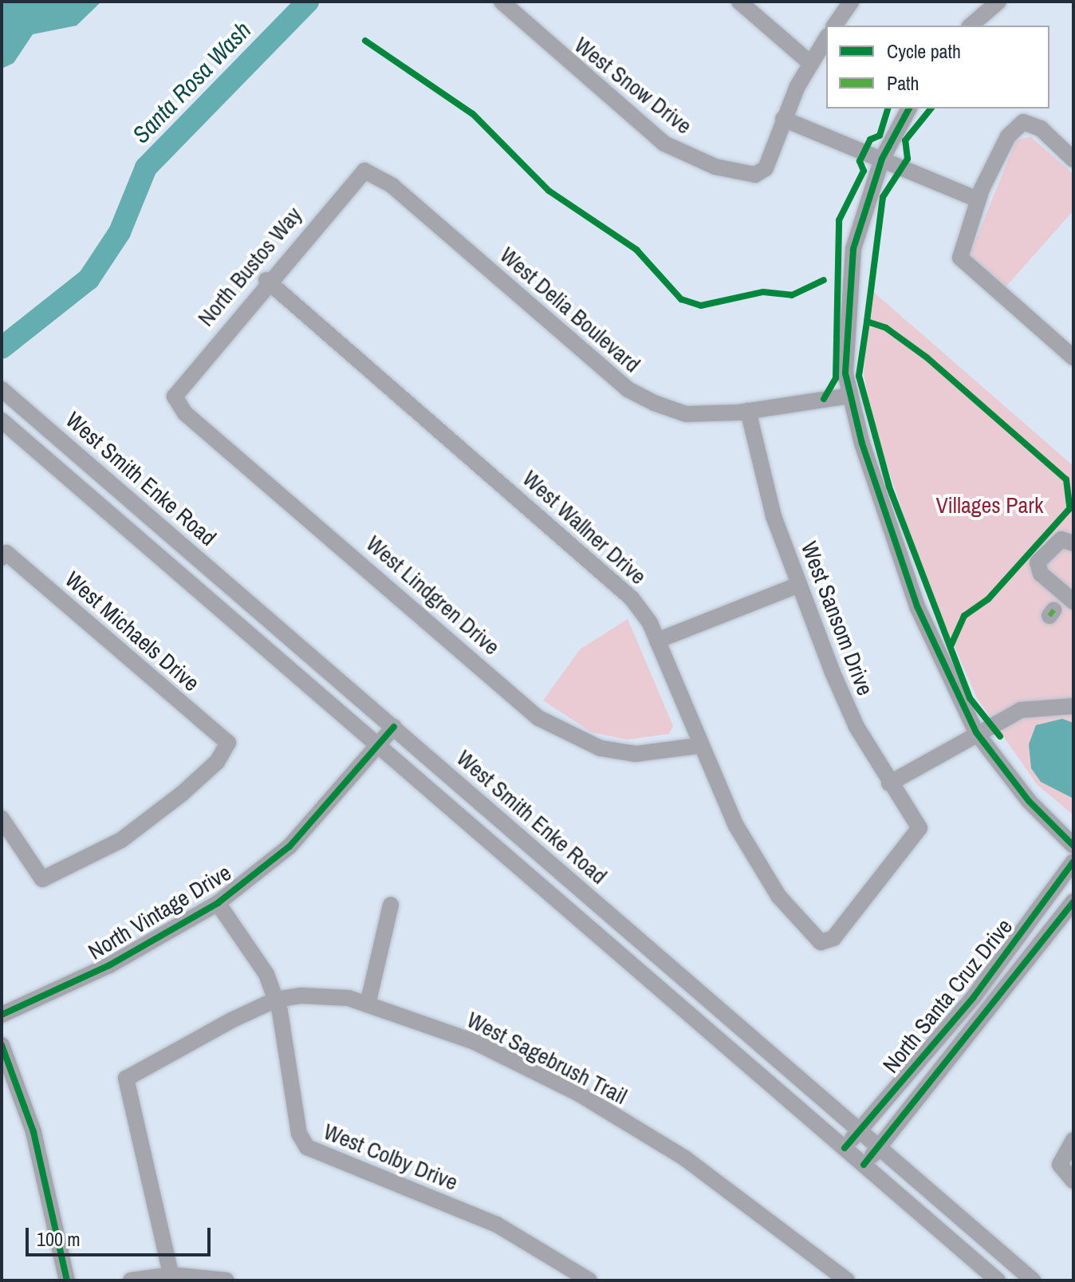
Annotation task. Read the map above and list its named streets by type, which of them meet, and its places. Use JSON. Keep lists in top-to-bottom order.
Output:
{
  "streets": {
    "street": [
      "West Snow Drive",
      "North Bustos Way",
      "West Delia Boulevard",
      "West Smith Enke Road",
      "West Wallner Drive",
      "West Lindgren Drive",
      "West Sansom Drive",
      "West Michaels Drive",
      "North Vintage Drive",
      "North Santa Cruz Drive",
      "West Sagebrush Trail",
      "West Colby Drive"
    ]
  },
  "crossings": [
    ["North Bustos Way", "West Delia Boulevard"],
    ["North Bustos Way", "West Wallner Drive"],
    ["North Bustos Way", "West Lindgren Drive"],
    ["West Delia Boulevard", "West Sansom Drive"],
    ["West Smith Enke Road", "North Vintage Drive"],
    ["West Smith Enke Road", "North Santa Cruz Drive"],
    ["West Wallner Drive", "West Lindgren Drive"],
    ["West Wallner Drive", "West Sansom Drive"],
    ["North Vintage Drive", "West Colby Drive"],
    ["West Sagebrush Trail", "West Colby Drive"]
  ],
  "water": ["Santa Rosa Wash"],
  "parks": ["Villages Park"],
  "legend": ["Cycle path", "Path"],
  "scale_bar": "100 m"
}
